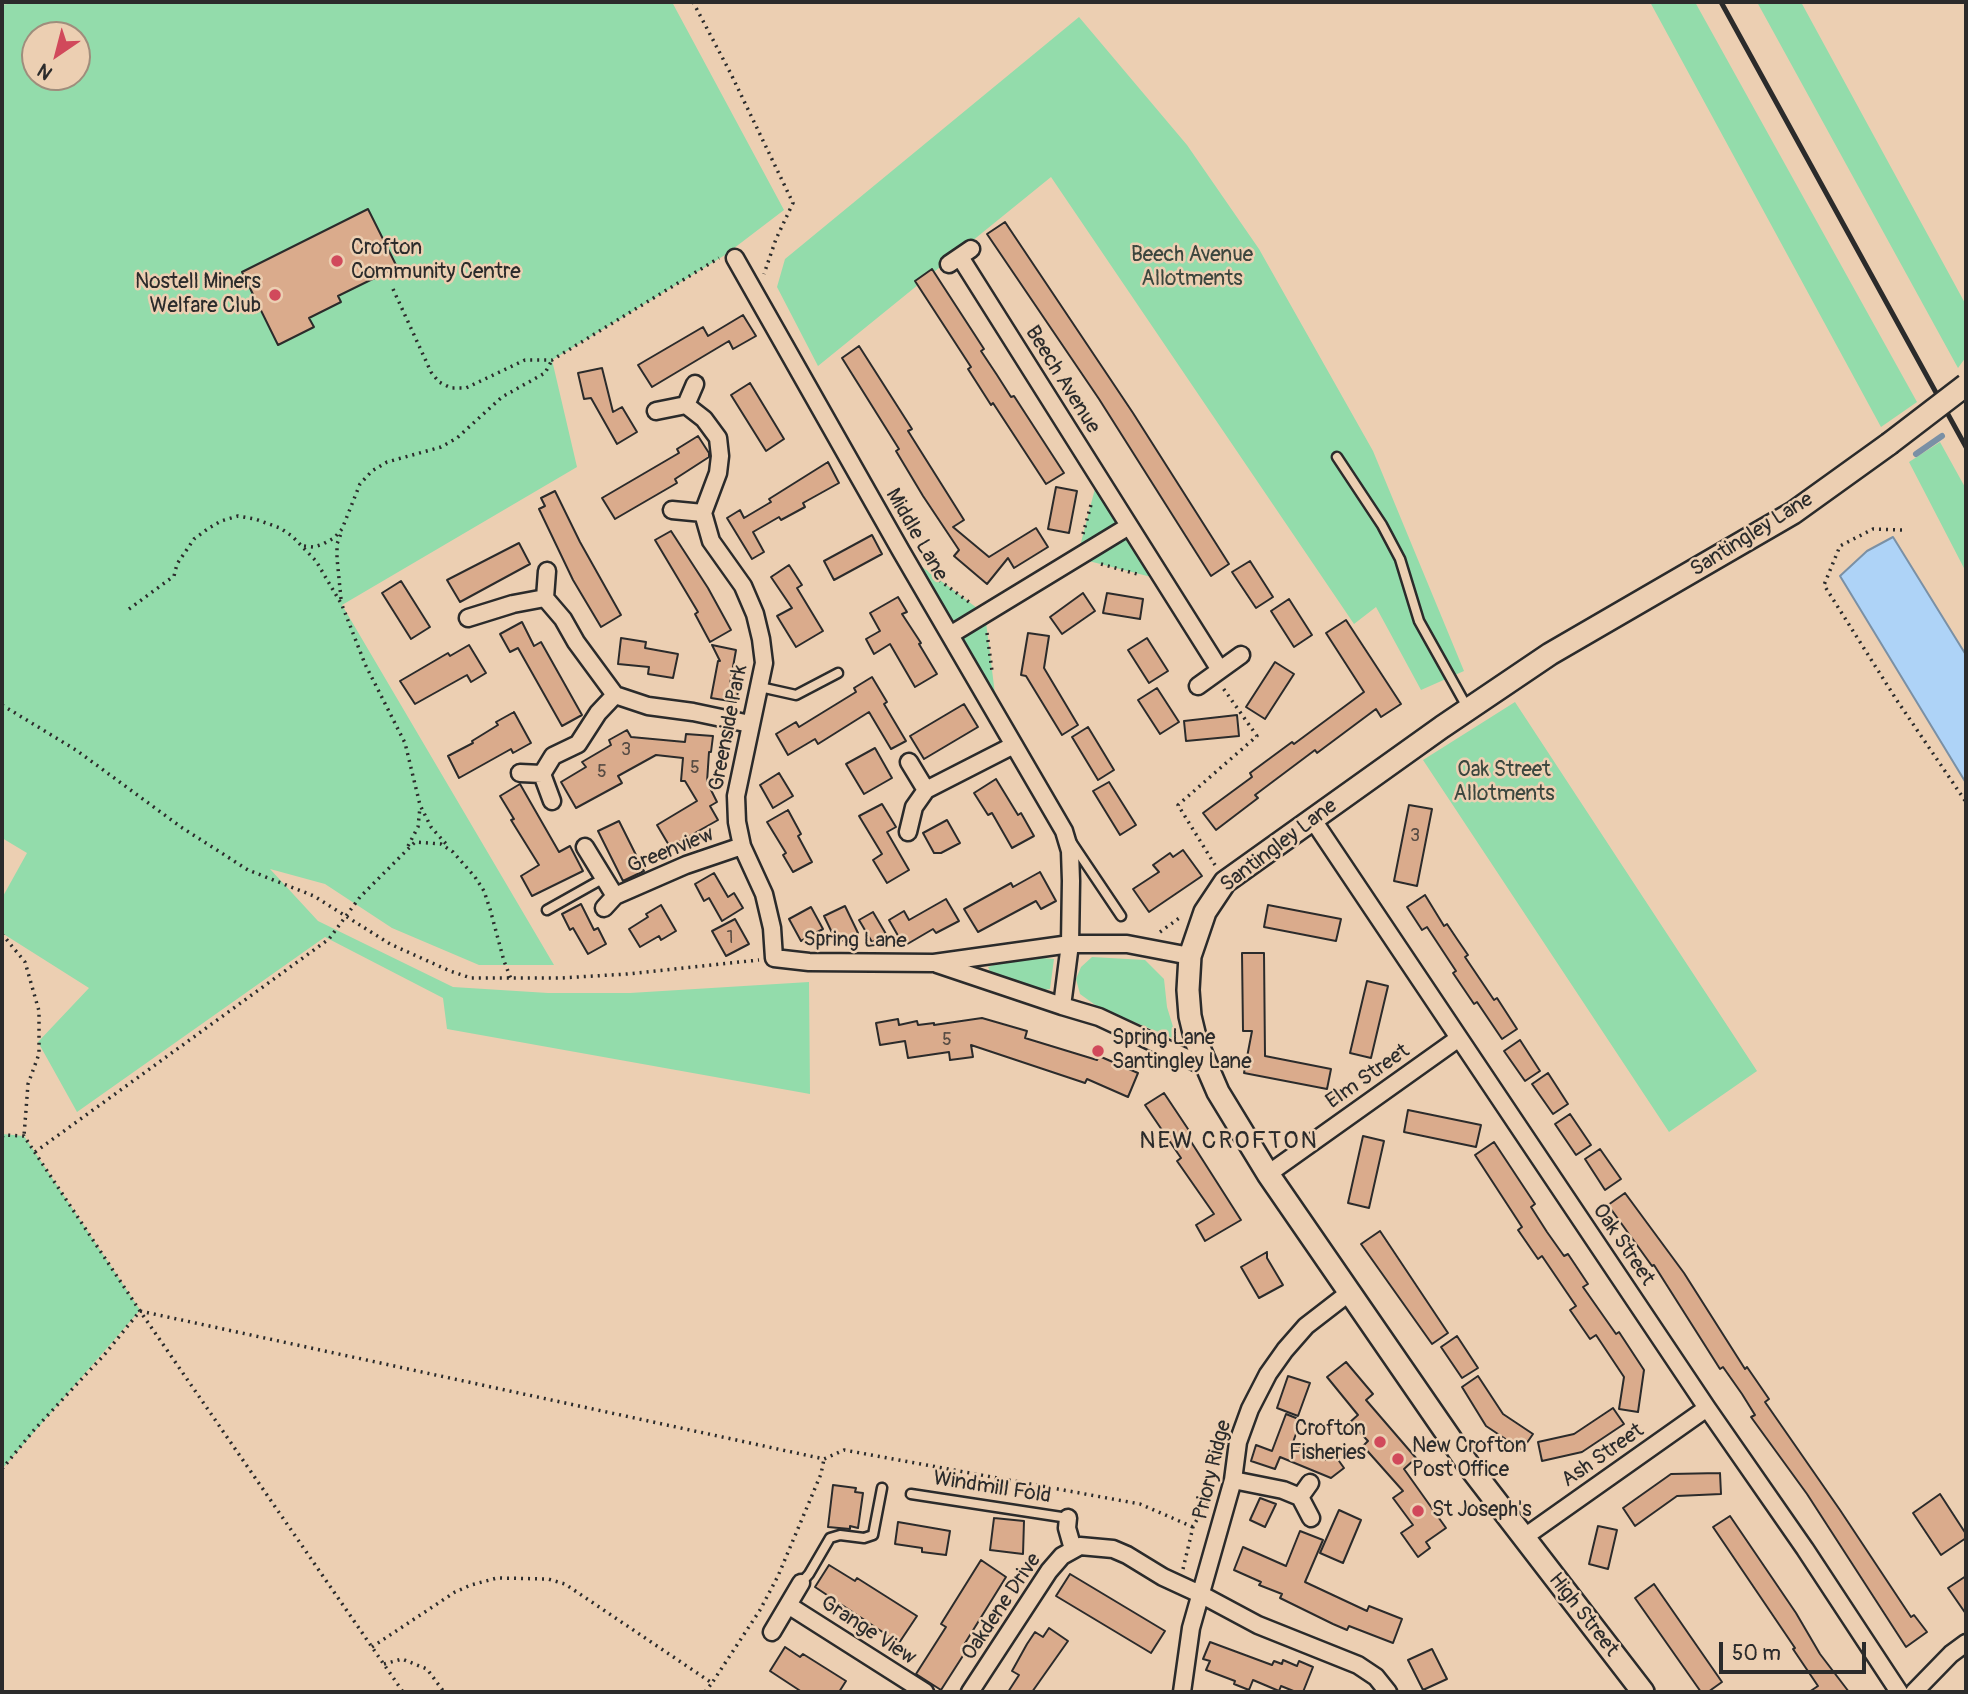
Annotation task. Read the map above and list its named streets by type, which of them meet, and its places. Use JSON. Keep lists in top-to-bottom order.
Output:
{
  "streets": {
    "street": [
      "Beech Avenue",
      "Middle Lane",
      "Santingley Lane",
      "Greenside Park",
      "Greenview",
      "Spring Lane",
      "Elm Street",
      "Oak Street",
      "Ash Street",
      "Priory Ridge",
      "Oakdene Drive",
      "High Street",
      "Grange View"
    ],
    "lane": ["Windmill Fold"]
  },
  "crossings": [
    ["Middle Lane", "Spring Lane"],
    ["Santingley Lane", "Spring Lane"],
    ["Santingley Lane", "Elm Street"],
    ["Santingley Lane", "Oak Street"],
    ["Santingley Lane", "Ash Street"],
    ["Santingley Lane", "Priory Ridge"],
    ["Santingley Lane", "High Street"],
    ["Greenside Park", "Greenview"],
    ["Greenside Park", "Spring Lane"],
    ["Elm Street", "Oak Street"],
    ["Oak Street", "Ash Street"],
    ["Ash Street", "High Street"],
    ["Priory Ridge", "Oakdene Drive"],
    ["Windmill Fold", "Oakdene Drive"]
  ],
  "districts": ["NEW CROFTON"],
  "parks": ["Beech Avenue Allotments", "Oak Street Allotments"],
  "places": [
    "Crofton Community Centre",
    "Nostell Miners Welfare Club",
    "Spring Lane Santingley Lane",
    "Crofton Fisheries",
    "New Crofton Post Office",
    "St Joseph's"
  ],
  "house_numbers": [
    "3",
    "5",
    "5",
    "3",
    "1",
    "5"
  ],
  "scale_bar": "50 m",
  "north": "bottom left"
}
